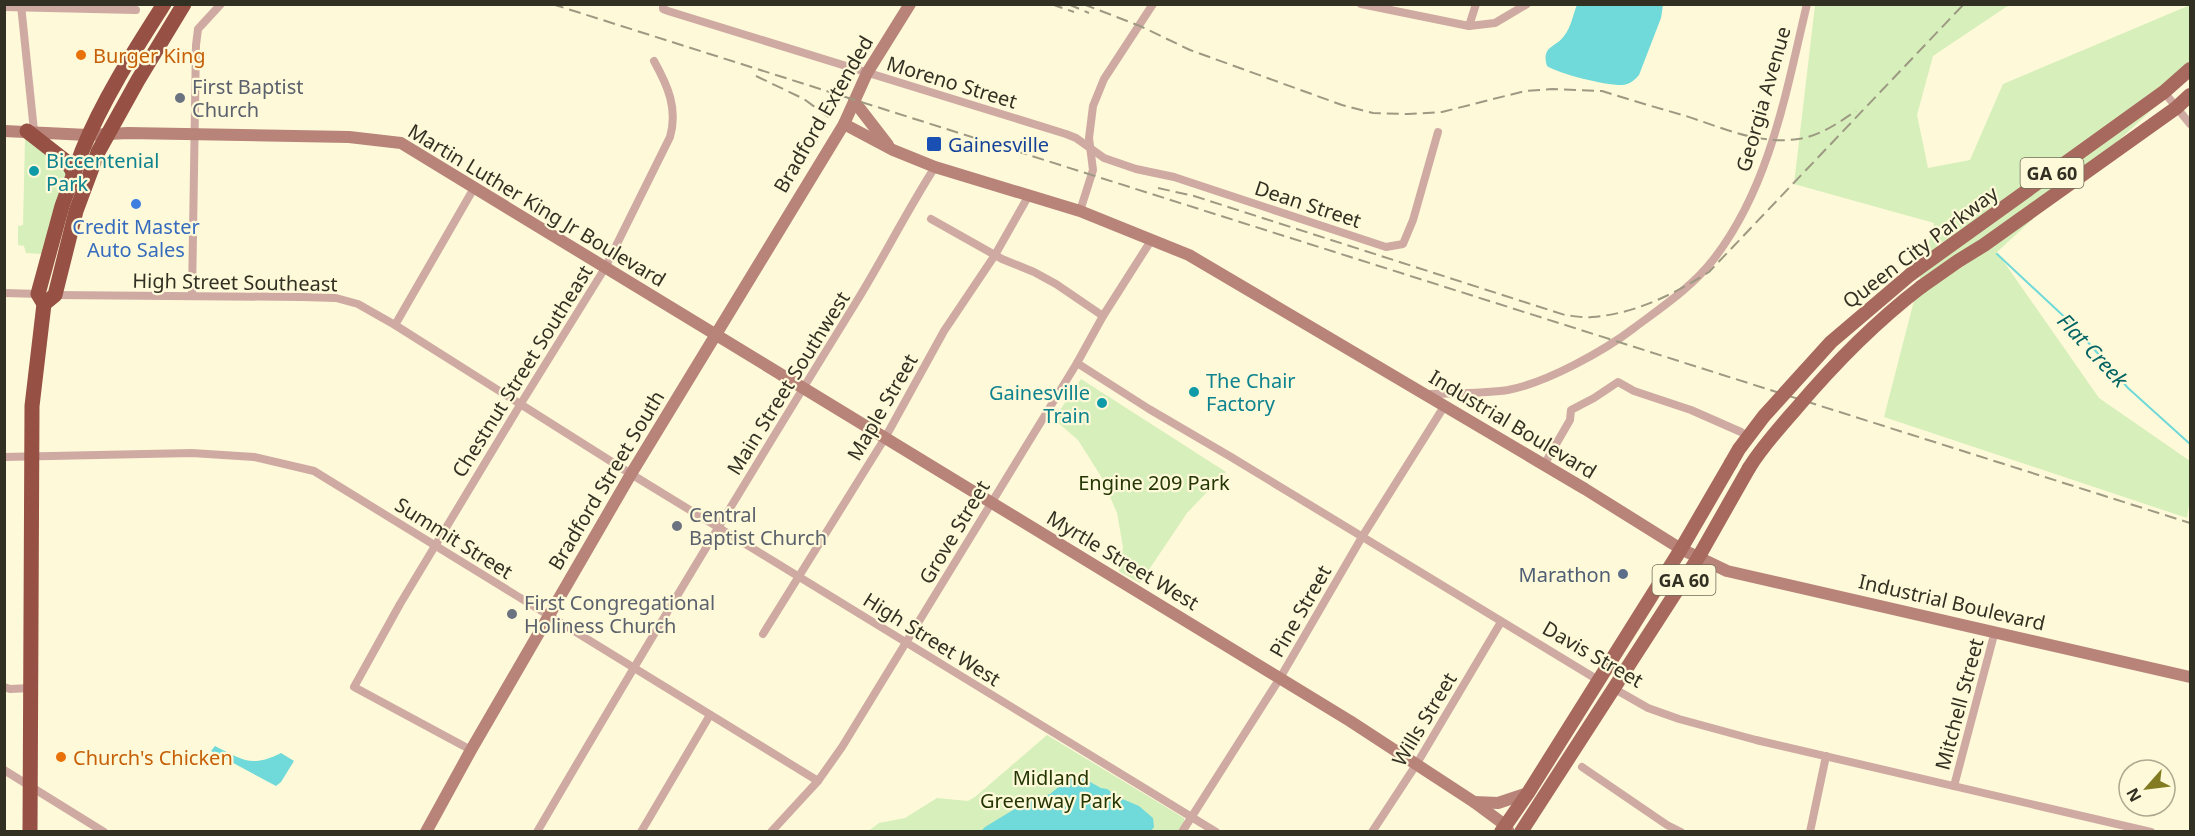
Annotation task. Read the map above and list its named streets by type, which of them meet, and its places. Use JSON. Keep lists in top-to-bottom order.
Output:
{
  "streets": {
    "main road": ["GA 60", "Queen City Parkway", "Davis Street"],
    "street": [
      "Moreno Street",
      "Georgia Avenue",
      "Bradford Extended",
      "Dean Street",
      "Martin Luther King Jr Boulevard",
      "High Street Southeast",
      "Chestnut Street Southeast",
      "Main Street Southwest",
      "Maple Street",
      "Industrial Boulevard",
      "Bradford Street South",
      "Grove Street",
      "Summit Street",
      "Myrtle Street West",
      "Pine Street",
      "High Street West",
      "Mitchell Street",
      "Wills Street"
    ]
  },
  "crossings": [
    ["Moreno Street", "Bradford Extended"],
    ["Moreno Street", "Dean Street"],
    ["Georgia Avenue", "Industrial Boulevard"],
    ["Bradford Extended", "Industrial Boulevard"],
    ["Bradford Extended", "Bradford Street South"],
    ["Martin Luther King Jr Boulevard", "Chestnut Street Southeast"],
    ["Martin Luther King Jr Boulevard", "Bradford Street South"],
    ["Martin Luther King Jr Boulevard", "Myrtle Street West"],
    ["Queen City Parkway", "Industrial Boulevard"],
    ["Queen City Parkway", "Myrtle Street West"],
    ["Queen City Parkway", "Davis Street"],
    ["High Street Southeast", "Chestnut Street Southeast"],
    ["High Street Southeast", "Bradford Street South"],
    ["High Street Southeast", "High Street West"],
    ["Chestnut Street Southeast", "Bradford Street South"],
    ["Chestnut Street Southeast", "Summit Street"],
    ["Main Street Southwest", "Industrial Boulevard"],
    ["Main Street Southwest", "Summit Street"],
    ["Main Street Southwest", "Myrtle Street West"],
    ["Main Street Southwest", "High Street West"],
    ["Maple Street", "Industrial Boulevard"],
    ["Maple Street", "Myrtle Street West"],
    ["Maple Street", "High Street West"],
    ["Industrial Boulevard", "Grove Street"],
    ["Industrial Boulevard", "Pine Street"],
    ["Industrial Boulevard", "Mitchell Street"],
    ["Bradford Street South", "Summit Street"],
    ["Bradford Street South", "Myrtle Street West"],
    ["Bradford Street South", "High Street West"],
    ["Grove Street", "Summit Street"],
    ["Grove Street", "Myrtle Street West"],
    ["Grove Street", "High Street West"],
    ["Grove Street", "Davis Street"],
    ["Myrtle Street West", "Pine Street"],
    ["Myrtle Street West", "Wills Street"],
    ["Pine Street", "High Street West"],
    ["Pine Street", "Davis Street"],
    ["Davis Street", "Mitchell Street"],
    ["Davis Street", "Wills Street"]
  ],
  "water": ["Flat Creek"],
  "parks": ["Engine 209 Park", "Midland Greenway Park"],
  "places": {
    "other": [
      "Burger King",
      "First Baptist Church",
      "Biccentenial Park",
      "Credit Master Auto Sales",
      "The Chair Factory",
      "Gainesville Train",
      "Central Baptist Church",
      "Marathon",
      "First Congregational Holiness Church",
      "Church's Chicken"
    ],
    "transit": ["Gainesville"]
  },
  "north": "bottom left"
}
